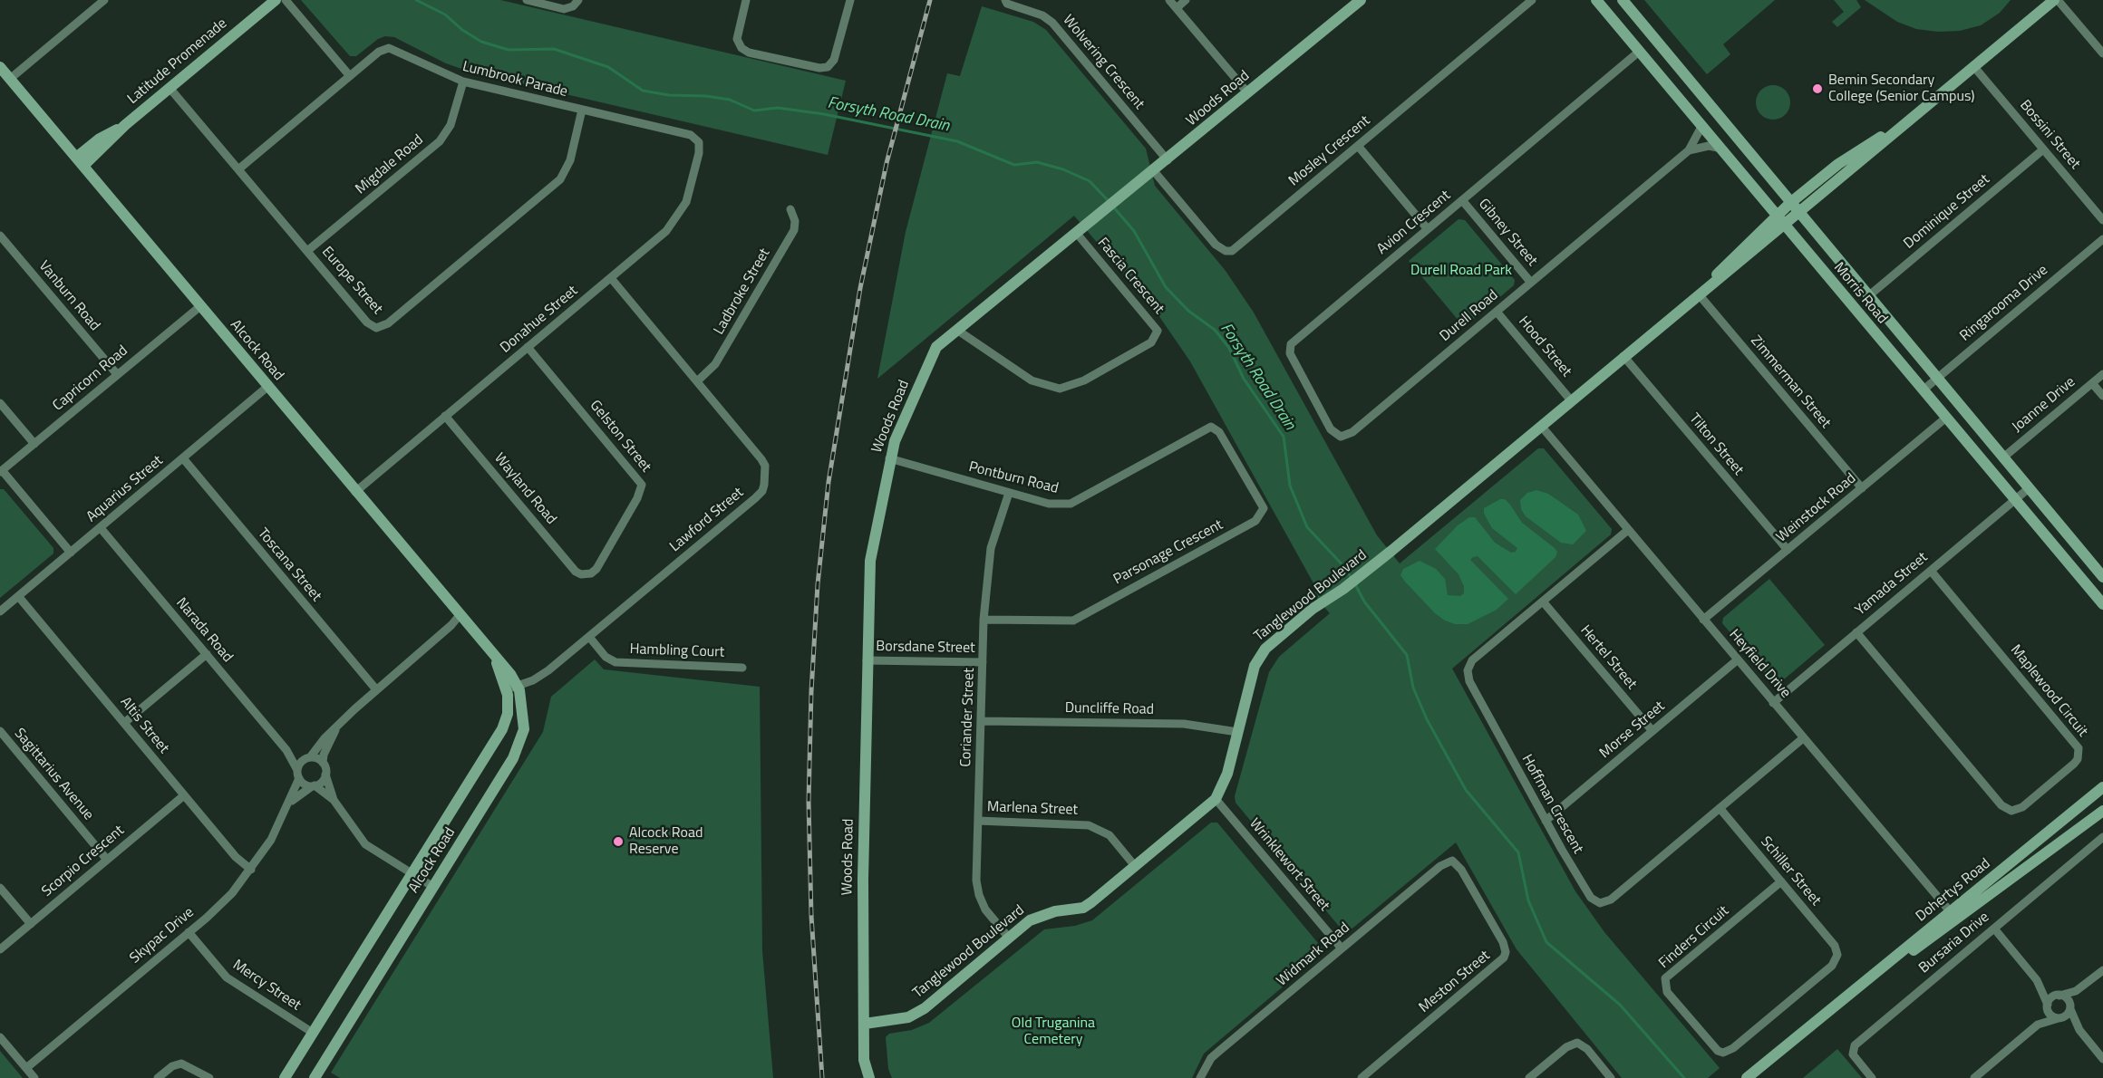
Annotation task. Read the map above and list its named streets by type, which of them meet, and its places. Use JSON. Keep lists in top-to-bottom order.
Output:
{
  "streets": {
    "street": [
      "Latitude Promenade",
      "Wolvering Crescent",
      "Lumbrook Parade",
      "Woods Road",
      "Bossini Street",
      "Mosley Crescent",
      "Migdale Road",
      "Dominique Street",
      "Avion Crescent",
      "Gibney Street",
      "Fascia Crescent",
      "Europe Street",
      "Ladbroke Street",
      "Morris Road",
      "Vanburn Road",
      "Ringarooma Drive",
      "Durell Road",
      "Donahue Street",
      "Hood Street",
      "Alcock Road",
      "Capricorn Road",
      "Zimmerman Street",
      "Joanne Drive",
      "Gelston Street",
      "Tilton Street",
      "Pontburn Road",
      "Aquarius Street",
      "Wayland Road",
      "Weinstock Road",
      "Lawford Street",
      "Parsonage Crescent",
      "Toscana Street",
      "Yamada Street",
      "Tanglewood Boulevard",
      "Narada Road",
      "Borsdane Street",
      "Hambling Court",
      "Hertel Street",
      "Heyfield Drive",
      "Maplewood Circuit",
      "Duncliffe Road",
      "Coriander Street",
      "Altis Street",
      "Morse Street",
      "Sagittarius Avenue",
      "Hoffman Crescent",
      "Marlena Street",
      "Scorpio Crescent",
      "Wrinklewort Street",
      "Schiller Street",
      "Dohertys Road",
      "Skypac Drive",
      "Finders Circuit",
      "Bursaria Drive",
      "Widmark Road",
      "Meston Street",
      "Mercy Street"
    ]
  },
  "crossings": [
    ["Latitude Promenade", "Europe Street"],
    ["Latitude Promenade", "Alcock Road"],
    ["Wolvering Crescent", "Woods Road"],
    ["Lumbrook Parade", "Migdale Road"],
    ["Lumbrook Parade", "Europe Street"],
    ["Lumbrook Parade", "Donahue Street"],
    ["Woods Road", "Mosley Crescent"],
    ["Woods Road", "Fascia Crescent"],
    ["Woods Road", "Pontburn Road"],
    ["Woods Road", "Tanglewood Boulevard"],
    ["Woods Road", "Borsdane Street"],
    ["Bossini Street", "Dominique Street"],
    ["Migdale Road", "Europe Street"],
    ["Dominique Street", "Morris Road"],
    ["Avion Crescent", "Gibney Street"],
    ["Avion Crescent", "Morris Road"],
    ["Avion Crescent", "Durell Road"],
    ["Gibney Street", "Durell Road"],
    ["Ladbroke Street", "Lawford Street"],
    ["Morris Road", "Ringarooma Drive"],
    ["Morris Road", "Durell Road"],
    ["Morris Road", "Joanne Drive"],
    ["Morris Road", "Weinstock Road"],
    ["Morris Road", "Yamada Street"],
    ["Morris Road", "Tanglewood Boulevard"],
    ["Vanburn Road", "Capricorn Road"],
    ["Durell Road", "Hood Street"],
    ["Donahue Street", "Alcock Road"],
    ["Donahue Street", "Gelston Street"],
    ["Donahue Street", "Wayland Road"],
    ["Donahue Street", "Lawford Street"],
    ["Hood Street", "Tanglewood Boulevard"],
    ["Alcock Road", "Capricorn Road"],
    ["Alcock Road", "Aquarius Street"],
    ["Alcock Road", "Lawford Street"],
    ["Alcock Road", "Mercy Street"],
    ["Zimmerman Street", "Weinstock Road"],
    ["Zimmerman Street", "Tanglewood Boulevard"],
    ["Gelston Street", "Wayland Road"],
    ["Tilton Street", "Weinstock Road"],
    ["Tilton Street", "Tanglewood Boulevard"],
    ["Pontburn Road", "Parsonage Crescent"],
    ["Pontburn Road", "Coriander Street"],
    ["Aquarius Street", "Toscana Street"],
    ["Aquarius Street", "Narada Road"],
    ["Aquarius Street", "Altis Street"],
    ["Weinstock Road", "Heyfield Drive"],
    ["Lawford Street", "Hambling Court"],
    ["Parsonage Crescent", "Coriander Street"],
    ["Yamada Street", "Heyfield Drive"],
    ["Yamada Street", "Maplewood Circuit"],
    ["Tanglewood Boulevard", "Heyfield Drive"],
    ["Tanglewood Boulevard", "Duncliffe Road"],
    ["Tanglewood Boulevard", "Coriander Street"],
    ["Tanglewood Boulevard", "Marlena Street"],
    ["Tanglewood Boulevard", "Wrinklewort Street"],
    ["Narada Road", "Skypac Drive"],
    ["Borsdane Street", "Coriander Street"],
    ["Hertel Street", "Morse Street"],
    ["Hertel Street", "Hoffman Crescent"],
    ["Heyfield Drive", "Morse Street"],
    ["Heyfield Drive", "Hoffman Crescent"],
    ["Heyfield Drive", "Dohertys Road"],
    ["Duncliffe Road", "Coriander Street"],
    ["Coriander Street", "Marlena Street"],
    ["Altis Street", "Scorpio Crescent"],
    ["Altis Street", "Skypac Drive"],
    ["Morse Street", "Hoffman Crescent"],
    ["Sagittarius Avenue", "Scorpio Crescent"],
    ["Hoffman Crescent", "Schiller Street"],
    ["Wrinklewort Street", "Widmark Road"],
    ["Schiller Street", "Finders Circuit"],
    ["Skypac Drive", "Mercy Street"],
    ["Widmark Road", "Meston Street"]
  ],
  "water": ["Forsyth Road Drain"],
  "parks": ["Durell Road Park", "Old Truganina Cemetery"],
  "places": ["Bemin Secondary College (Senior Campus)", "Alcock Road Reserve"]
}
